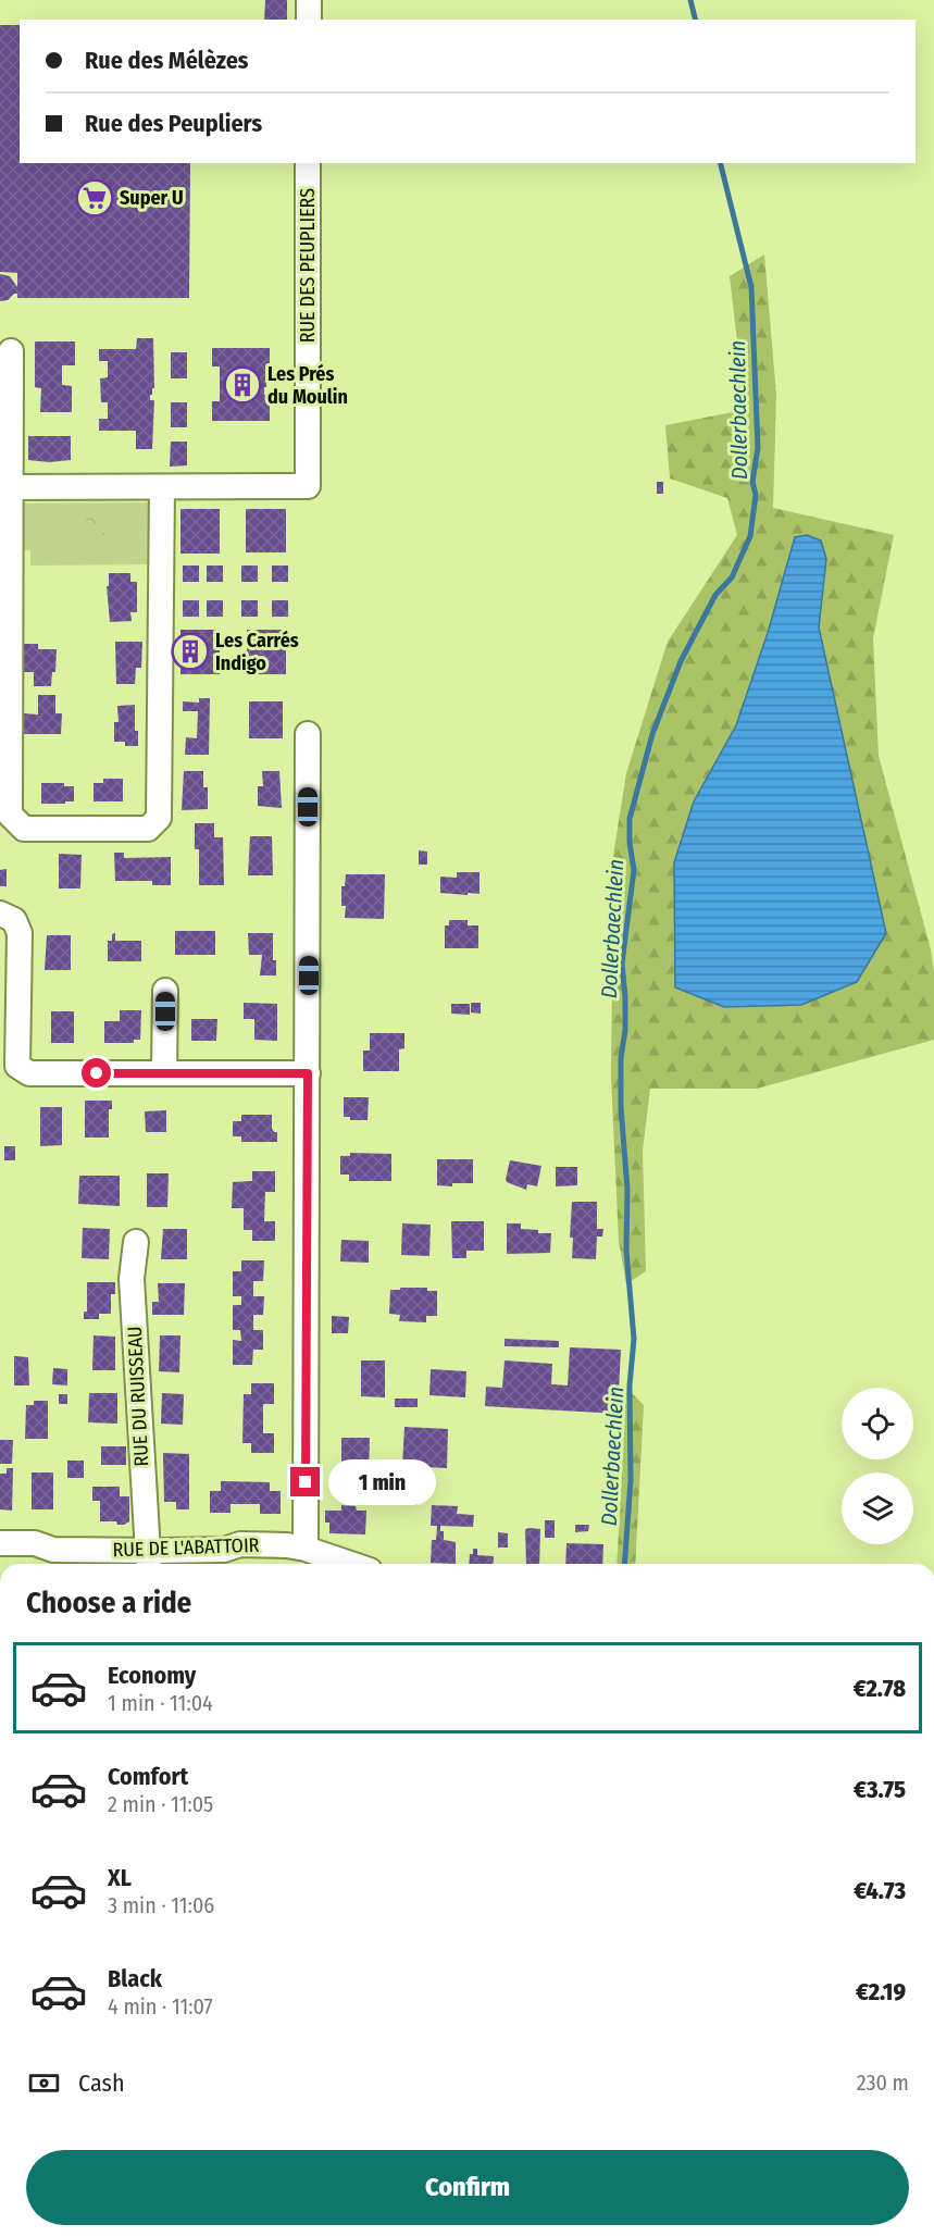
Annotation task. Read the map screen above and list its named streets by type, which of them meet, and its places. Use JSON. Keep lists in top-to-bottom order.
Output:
{
  "streets": {
    "street": ["RUE DES PEUPLIERS", "RUE DU RUISSEAU", "RUE DE L'ABATTOIR"]
  },
  "crossings": [
    ["RUE DU RUISSEAU", "RUE DE L'ABATTOIR"]
  ],
  "water": ["Dollerbaechlein"],
  "places": {
    "supermarket": ["Super U"],
    "building": ["Les Prés du Moulin", "Les Carrés Indigo"]
  },
  "page": {
    "banner": ["Rue des Mélèzes", "Rue des Peupliers"],
    "bubble": "1 min",
    "heading": "Choose a ride",
    "list": [
      {
        "name": "Economy",
        "note": "1 min · 11:04",
        "value": "€2.78"
      },
      {
        "name": "Comfort",
        "note": "2 min · 11:05",
        "value": "€3.75"
      },
      {
        "name": "XL",
        "note": "3 min · 11:06",
        "value": "€4.73"
      },
      {
        "name": "Black",
        "note": "4 min · 11:07",
        "value": "€2.19"
      }
    ],
    "pay": ["Cash", "230 m"],
    "buttons": "Confirm"
  }
}
